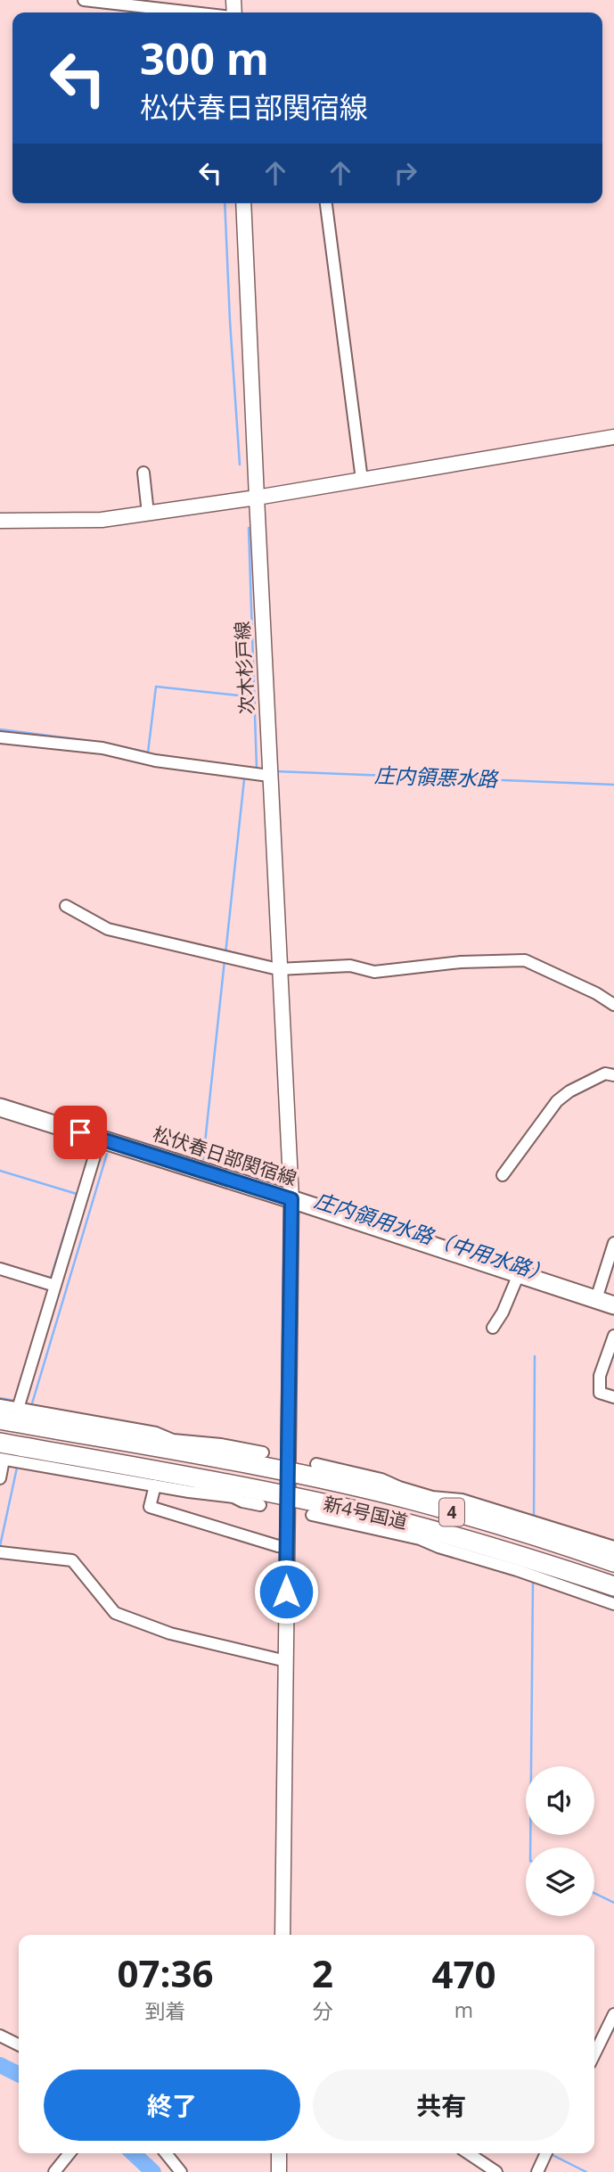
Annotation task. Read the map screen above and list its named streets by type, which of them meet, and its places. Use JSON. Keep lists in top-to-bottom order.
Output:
{
  "streets": {
    "highway": ["4", "新4号国道"],
    "main road": ["松伏春日部関宿線"],
    "street": ["次木杉戸線"]
  },
  "crossings": [
    ["次木杉戸線", "松伏春日部関宿線"],
    ["次木杉戸線", "新4号国道"]
  ],
  "water": ["庄内領悪水路", "庄内領用水路（中用水路）"],
  "page": {
    "turn": ["300 m", "松伏春日部関宿線"],
    "eta": [
      "07:36",
      "到着",
      "2",
      "分",
      "470",
      "m"
    ],
    "buttons": ["終了", "共有"]
  }
}
